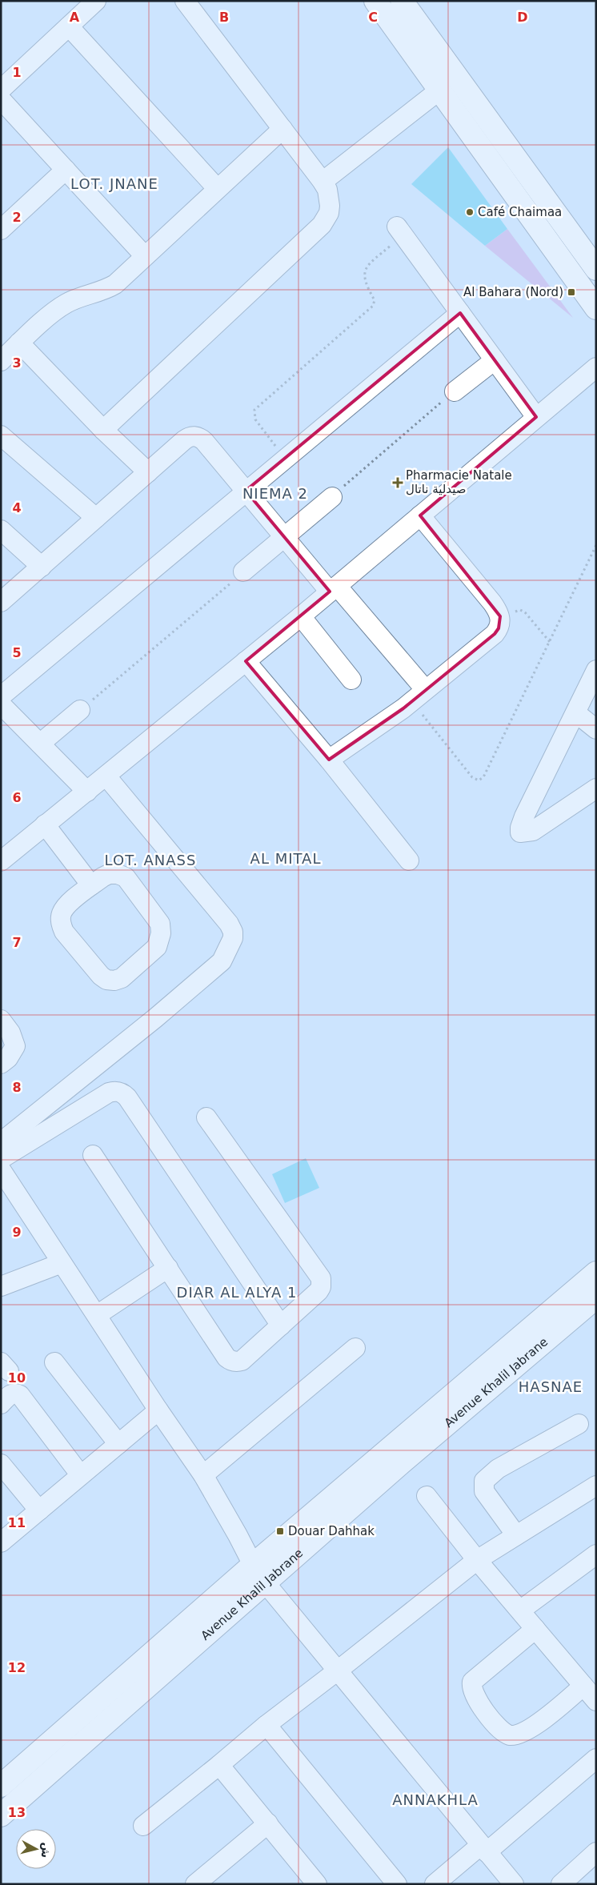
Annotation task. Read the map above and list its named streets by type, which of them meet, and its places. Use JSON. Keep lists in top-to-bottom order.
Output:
{
  "streets": {
    "main road": ["Avenue Khalil Jabrane"]
  },
  "districts": [
    "LOT. JNANE",
    "NIEMA 2",
    "AL MITAL",
    "LOT. ANASS",
    "DIAR AL ALYA 1",
    "HASNAE",
    "ANNAKHLA"
  ],
  "places": {
    "other": ["Café Chaimaa"],
    "transit": ["Al Bahara (Nord)", "Douar Dahhak"],
    "health": ["Pharmacie Natale صيدلية ناتال"]
  },
  "north": "right",
  "grid": {
    "columns": [
      "A",
      "B",
      "C",
      "D"
    ],
    "rows": [
      "1",
      "2",
      "3",
      "4",
      "5",
      "6",
      "7",
      "8",
      "9",
      "10",
      "11",
      "12",
      "13"
    ]
  }
}
